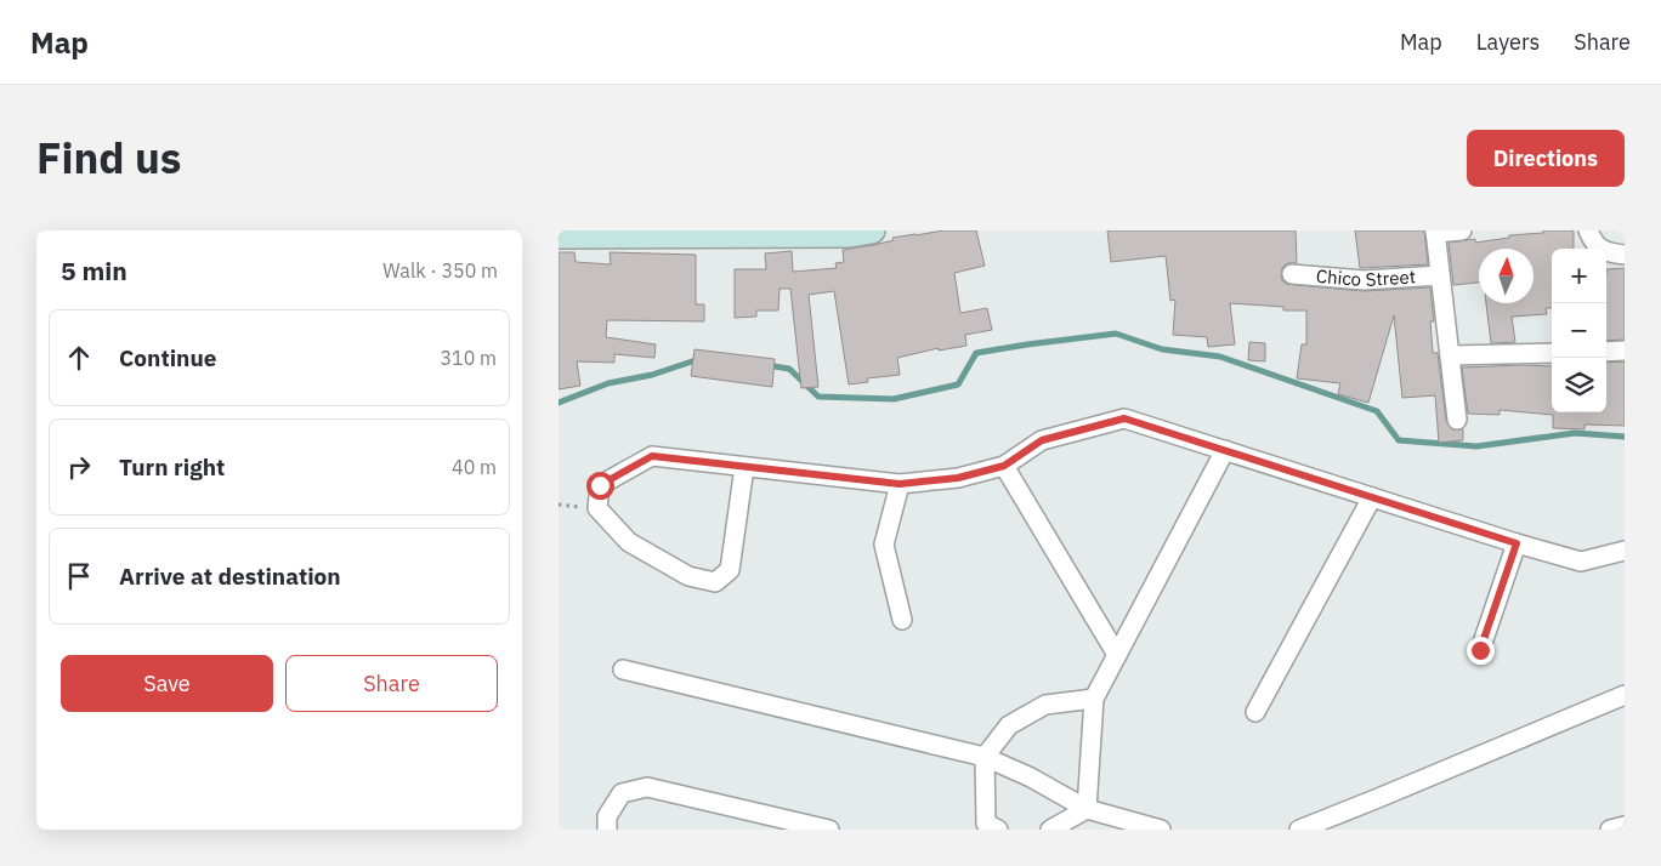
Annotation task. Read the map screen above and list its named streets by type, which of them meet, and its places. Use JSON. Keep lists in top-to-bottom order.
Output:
{
  "streets": {
    "street": ["Chico Street"]
  },
  "north": "top",
  "page": {
    "header": "Map",
    "nav": ["Map", "Layers", "Share"],
    "title": "Find us",
    "buttons": [
      "Directions",
      ["Save", "Share"]
    ],
    "heading": ["5 min", "Walk · 350 m"],
    "map_buttons": ["+", "−"],
    "list": [
      ["Continue", "310 m"],
      ["Turn right", "40 m"],
      "Arrive at destination"
    ]
  }
}
